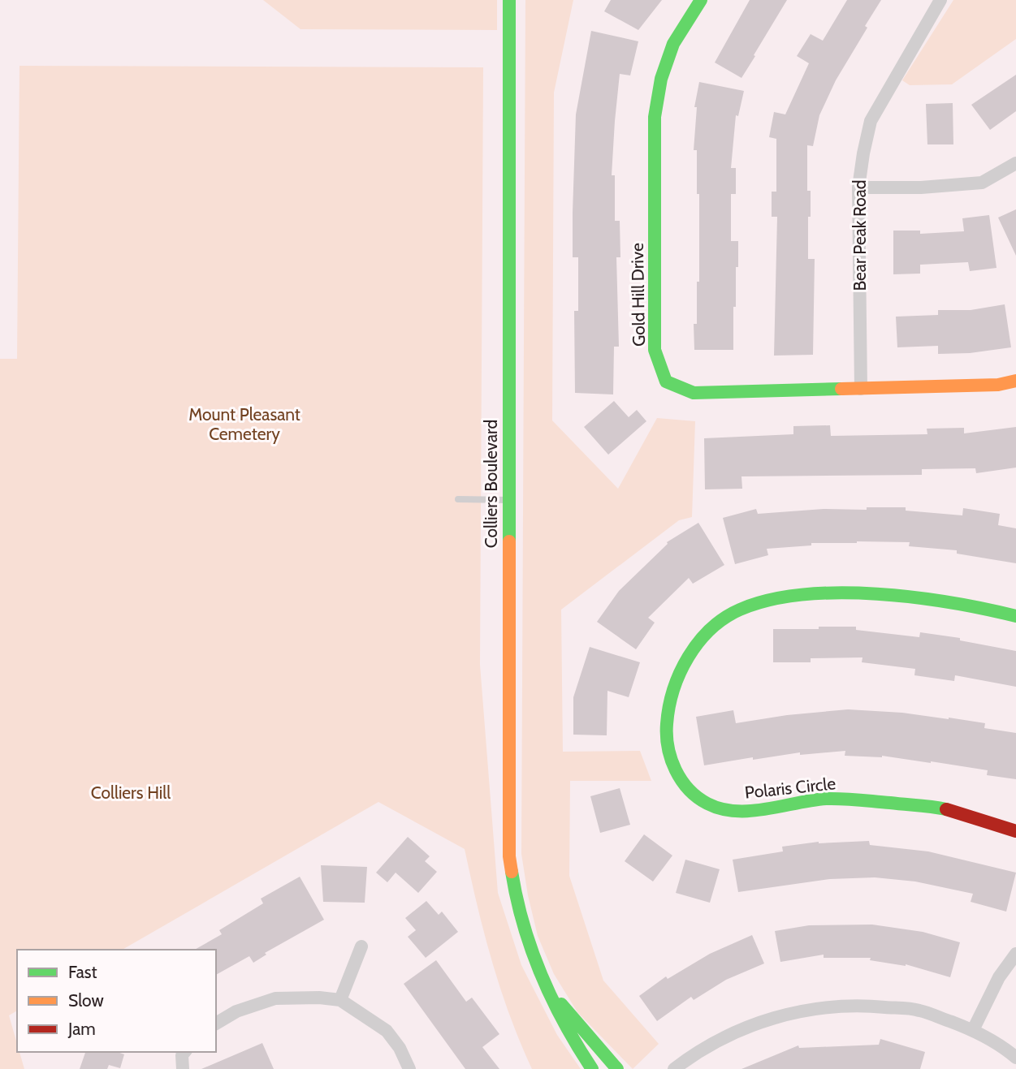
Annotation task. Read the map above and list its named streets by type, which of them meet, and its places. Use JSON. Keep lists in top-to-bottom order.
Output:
{
  "streets": {
    "street": [
      "Bear Peak Road",
      "Gold Hill Drive",
      "Colliers Boulevard",
      "Polaris Circle"
    ]
  },
  "crossings": [
    ["Bear Peak Road", "Gold Hill Drive"]
  ],
  "parks": ["Mount Pleasant Cemetery", "Colliers Hill"],
  "legend": ["Fast", "Slow", "Jam"]
}
